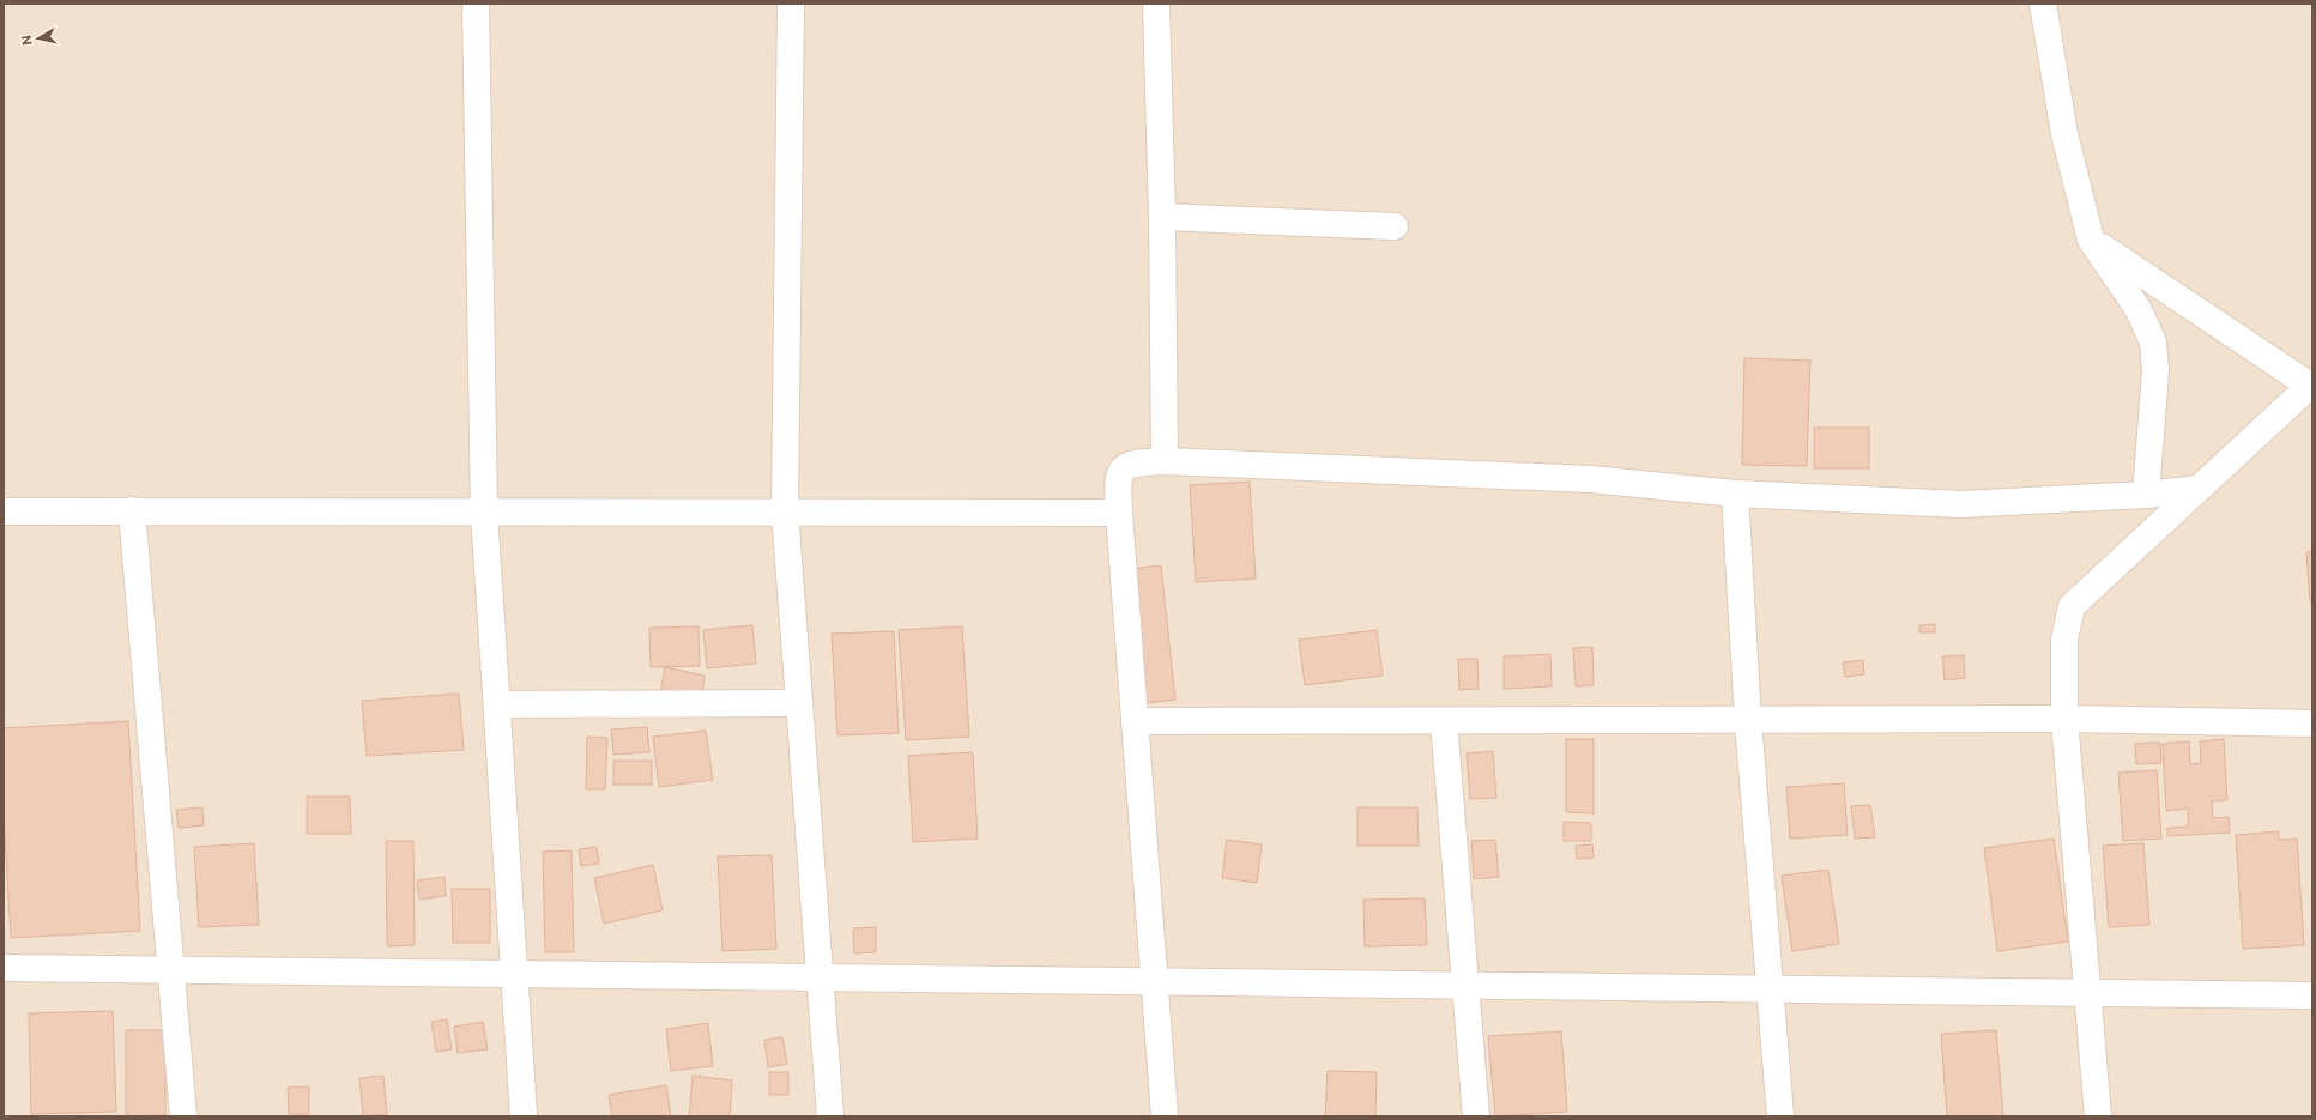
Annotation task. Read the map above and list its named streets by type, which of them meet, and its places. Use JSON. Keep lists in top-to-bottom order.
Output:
{
  "north": "left"
}
